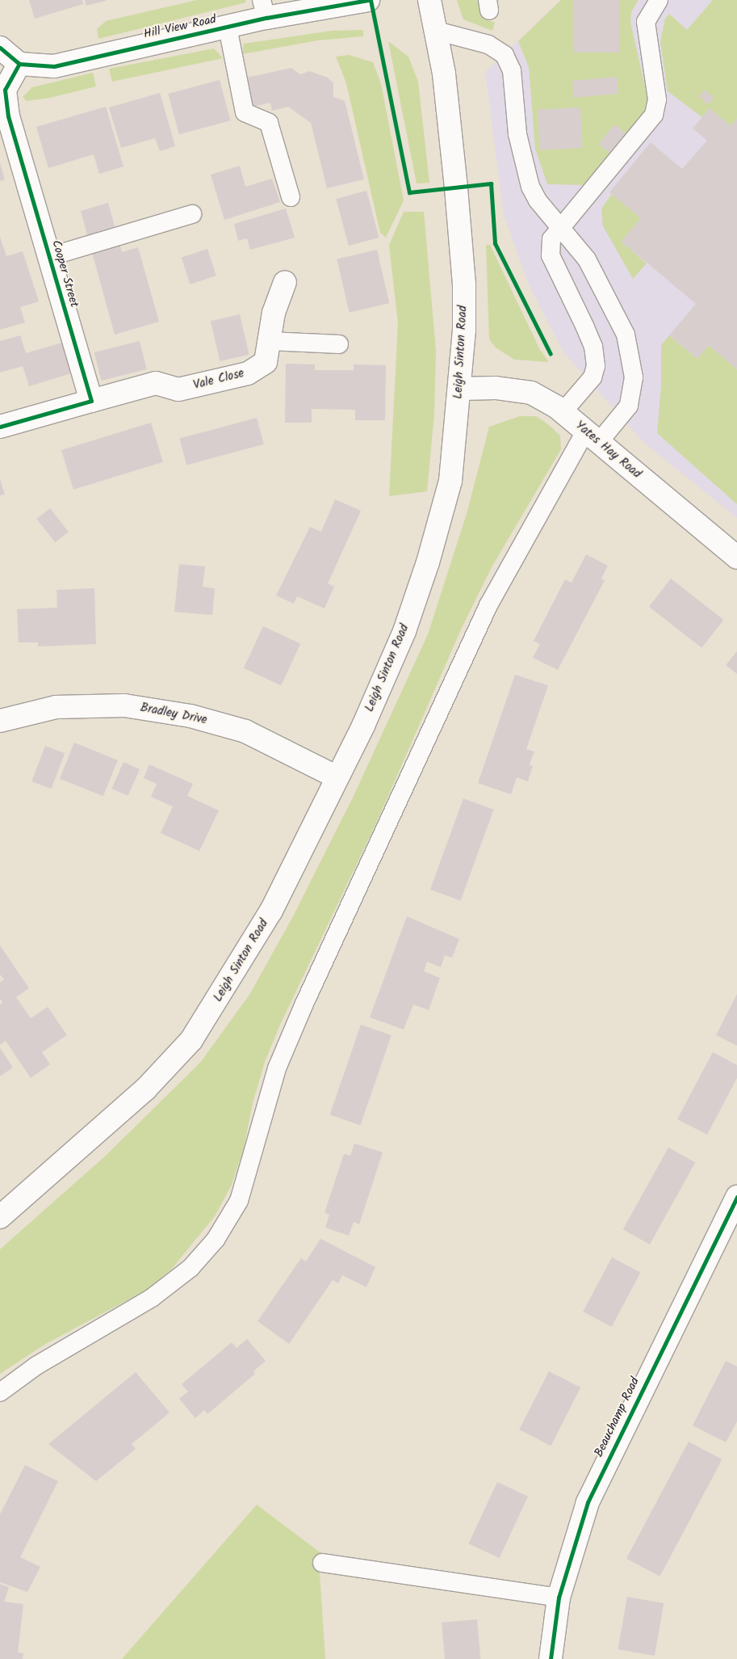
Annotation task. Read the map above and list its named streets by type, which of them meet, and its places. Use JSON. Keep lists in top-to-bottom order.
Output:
{
  "streets": {
    "street": [
      "Hill View Road",
      "Cooper Street",
      "Leigh Sinton Road",
      "Vale Close",
      "Yates Hay Road",
      "Bradley Drive",
      "Beauchamp Road"
    ]
  },
  "crossings": [
    ["Hill View Road", "Cooper Street"],
    ["Cooper Street", "Vale Close"],
    ["Leigh Sinton Road", "Yates Hay Road"],
    ["Leigh Sinton Road", "Bradley Drive"]
  ]
}
